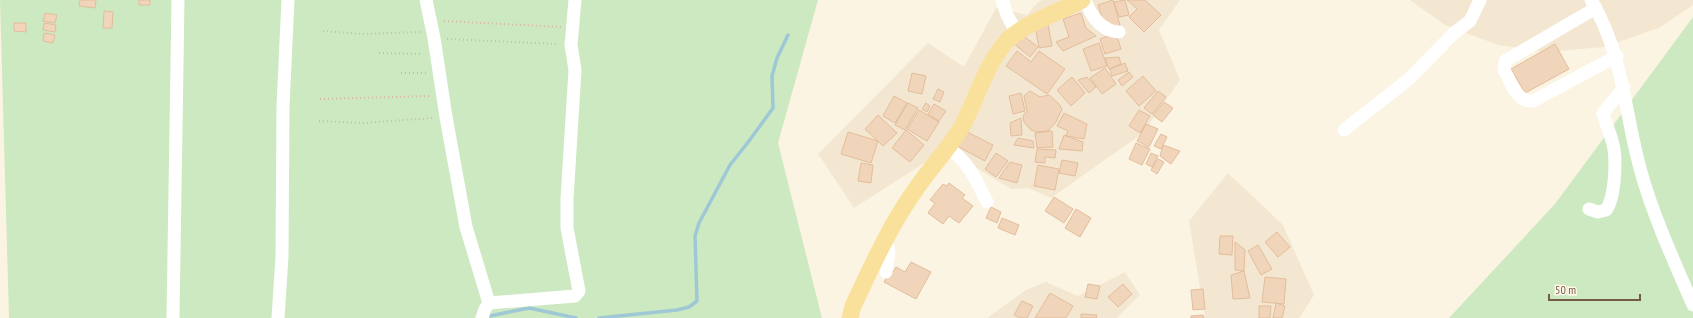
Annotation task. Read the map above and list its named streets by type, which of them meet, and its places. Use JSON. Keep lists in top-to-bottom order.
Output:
{
  "scale_bar": "50 m"
}
